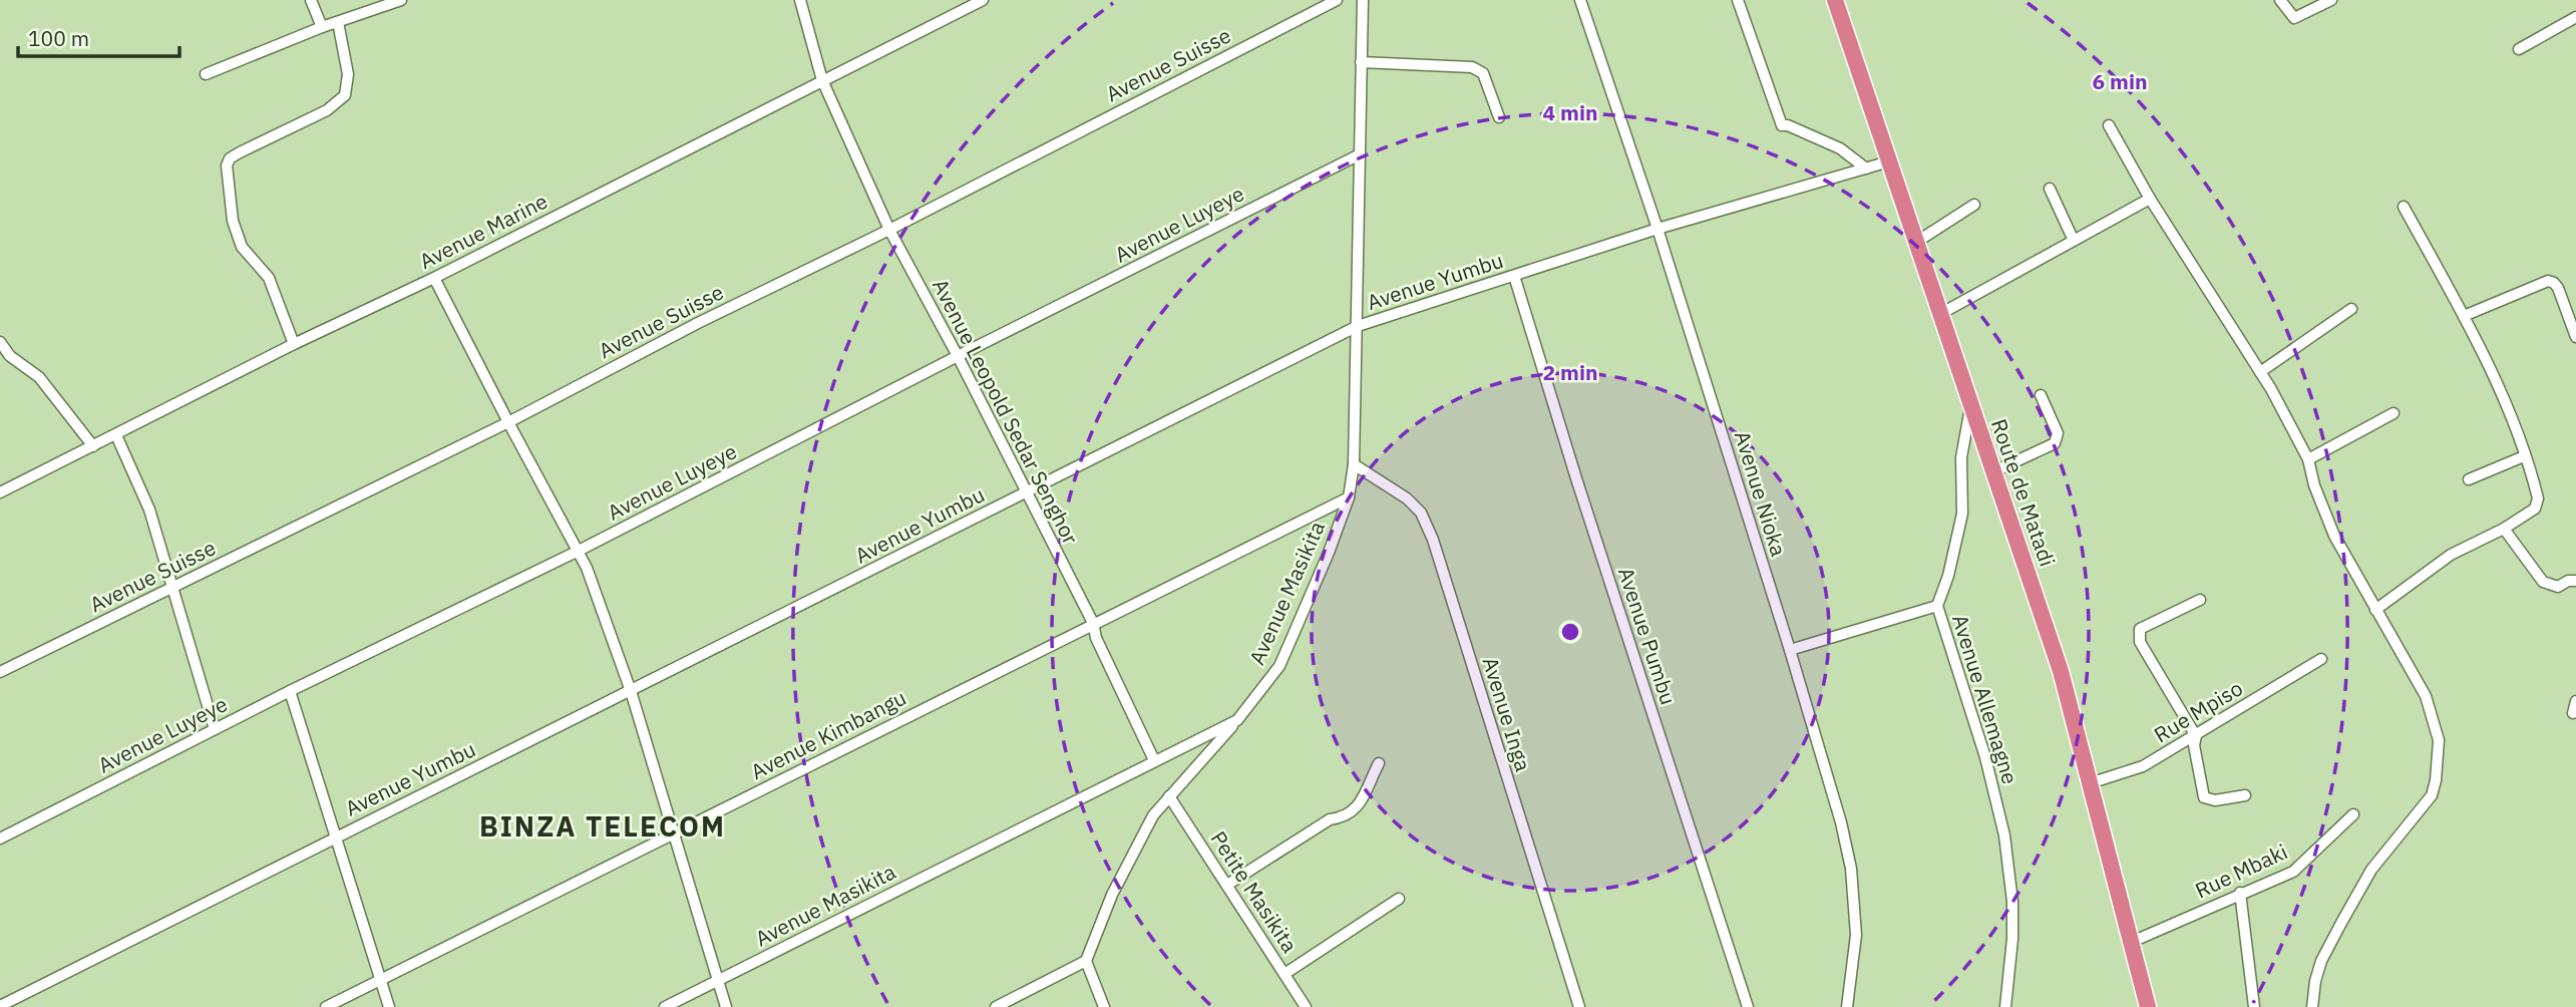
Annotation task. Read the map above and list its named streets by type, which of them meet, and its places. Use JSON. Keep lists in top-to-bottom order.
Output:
{
  "streets": {
    "highway": ["Route de Matadi"],
    "street": [
      "Avenue Suisse",
      "Avenue Luyeye",
      "Avenue Marine",
      "Avenue Yumbu",
      "Avenue Leopold Sedar Senghor",
      "Avenue Nioka",
      "Avenue Masikita",
      "Avenue Pumbu",
      "Avenue Allemagne",
      "Rue Mpiso",
      "Avenue Inga",
      "Avenue Kimbangu",
      "Rue Mbaki",
      "Petite Masikita"
    ]
  },
  "crossings": [
    ["Avenue Suisse", "Avenue Leopold Sedar Senghor"],
    ["Avenue Luyeye", "Avenue Leopold Sedar Senghor"],
    ["Avenue Luyeye", "Avenue Masikita"],
    ["Avenue Marine", "Avenue Leopold Sedar Senghor"],
    ["Avenue Yumbu", "Avenue Leopold Sedar Senghor"],
    ["Avenue Yumbu", "Route de Matadi"],
    ["Avenue Yumbu", "Avenue Nioka"],
    ["Avenue Yumbu", "Avenue Masikita"],
    ["Avenue Yumbu", "Avenue Pumbu"],
    ["Avenue Leopold Sedar Senghor", "Avenue Masikita"],
    ["Avenue Leopold Sedar Senghor", "Avenue Kimbangu"],
    ["Route de Matadi", "Avenue Allemagne"],
    ["Route de Matadi", "Rue Mpiso"],
    ["Route de Matadi", "Rue Mbaki"],
    ["Avenue Masikita", "Avenue Inga"],
    ["Avenue Masikita", "Avenue Kimbangu"]
  ],
  "districts": ["BINZA TELECOM"],
  "scale_bar": "100 m",
  "rings": ["6 min", "4 min", "2 min"]
}
